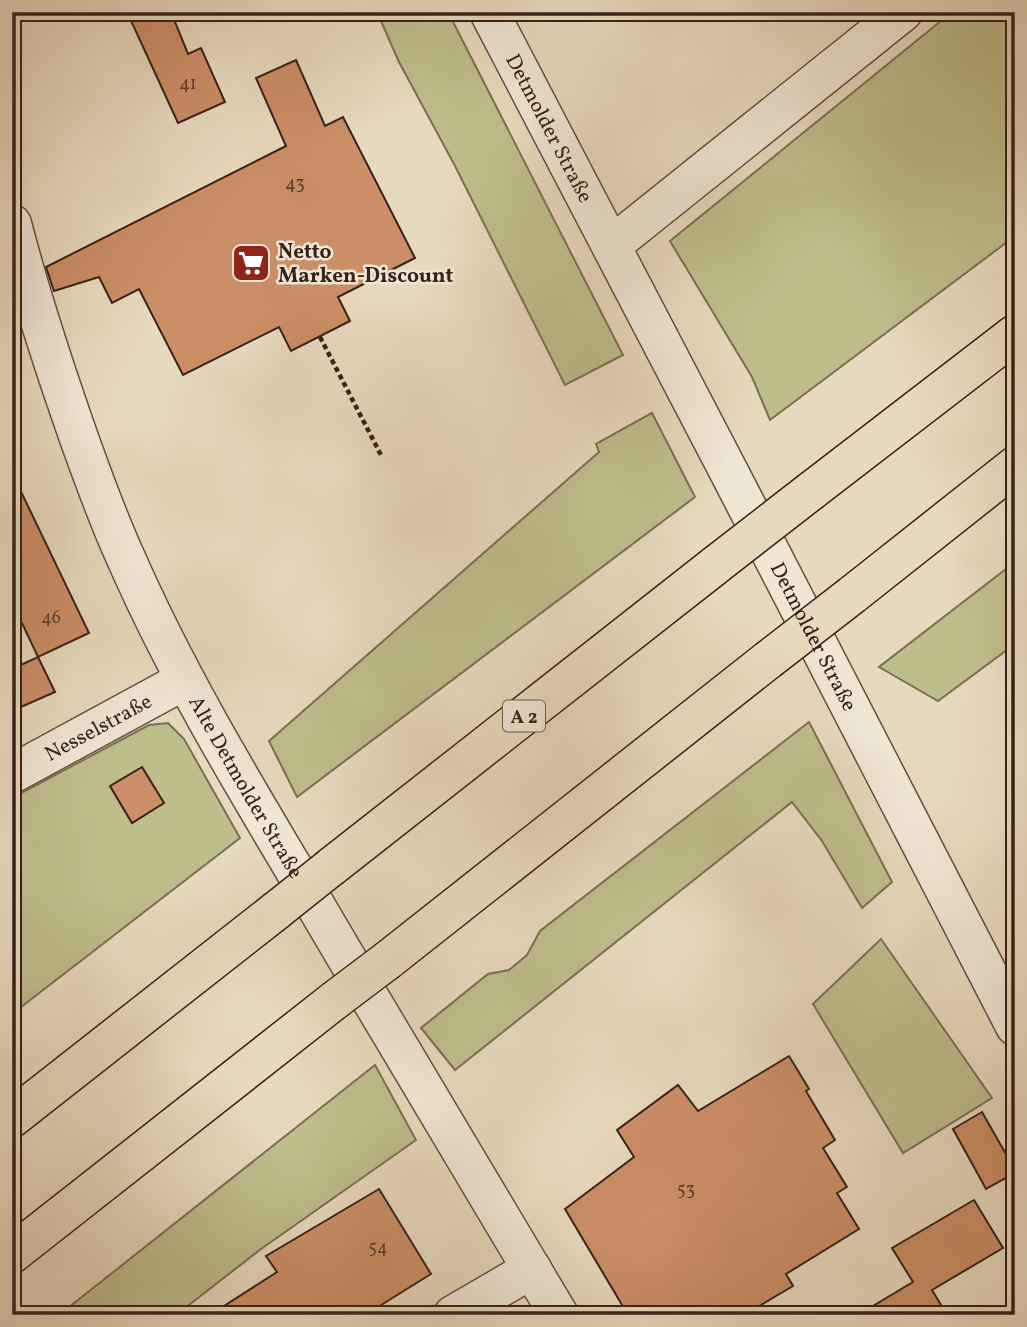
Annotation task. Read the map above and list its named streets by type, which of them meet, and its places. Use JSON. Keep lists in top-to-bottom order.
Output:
{
  "streets": {
    "highway": ["A 2"],
    "street": ["Detmolder Straße", "Nesselstraße", "Alte Detmolder Straße"]
  },
  "crossings": [
    ["Nesselstraße", "Alte Detmolder Straße"]
  ],
  "places": {
    "supermarket": ["Netto Marken-Discount"]
  },
  "house_numbers": [
    "41",
    "43",
    "46",
    "53",
    "54"
  ]
}
